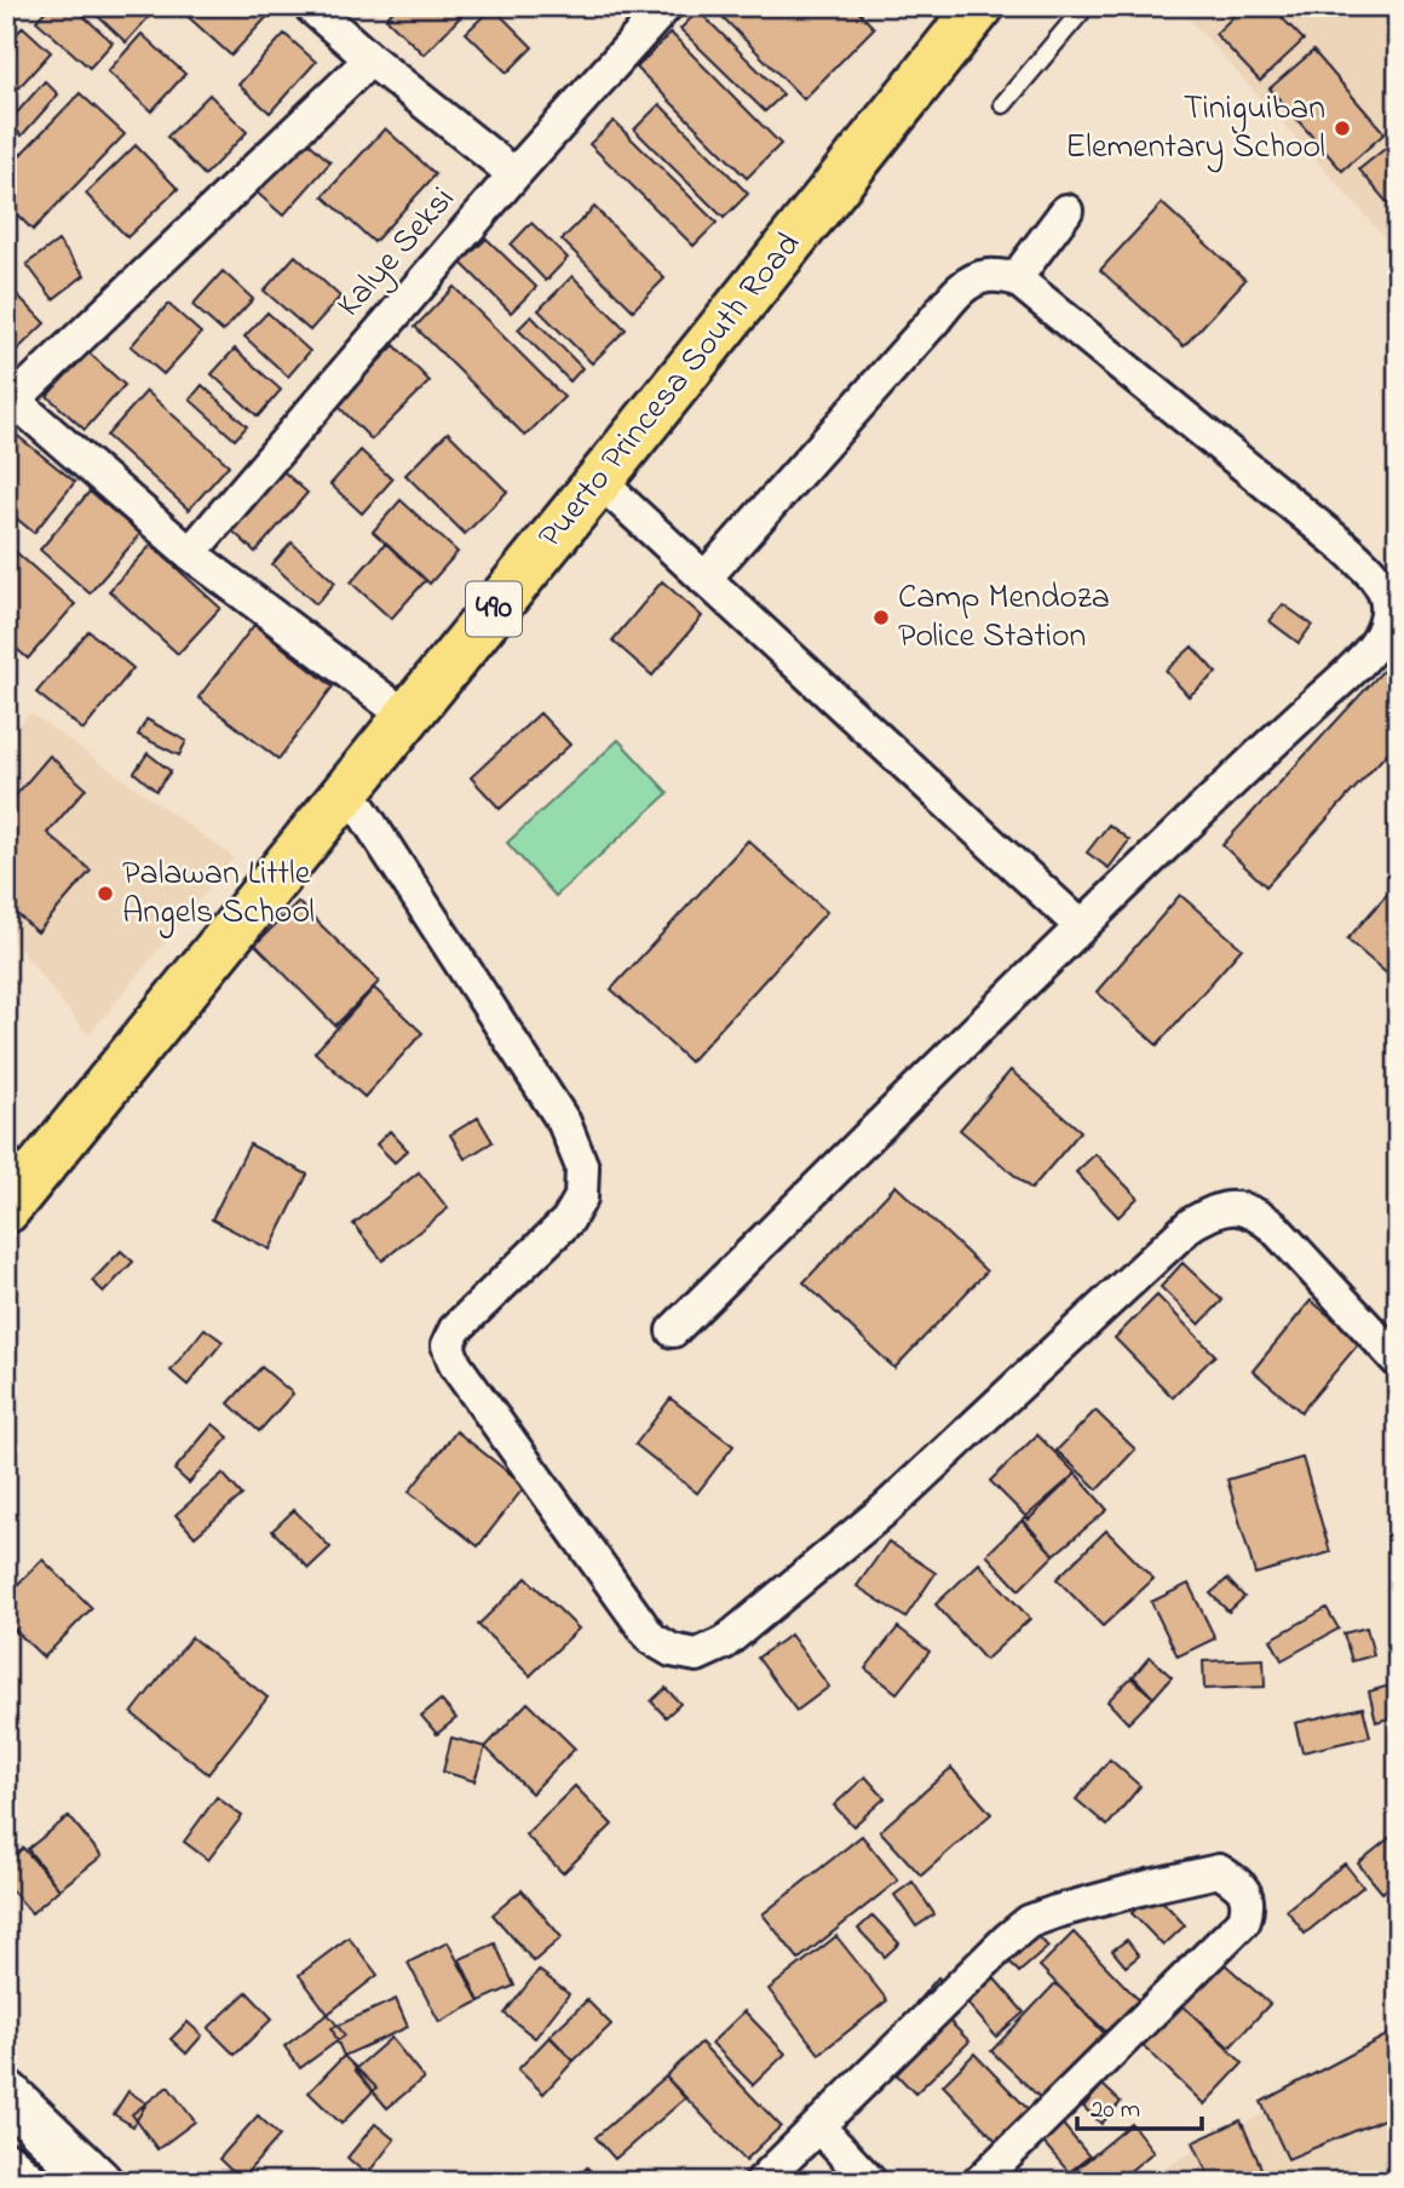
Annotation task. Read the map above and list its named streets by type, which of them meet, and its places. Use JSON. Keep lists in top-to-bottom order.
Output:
{
  "streets": {
    "main road": ["Puerto Princesa South Road", "490"],
    "street": ["Kalye Seksi"]
  },
  "places": ["Tiniguiban Elementary School", "Camp Mendoza Police Station", "Palawan Little Angels School"],
  "scale_bar": "20 m"
}
